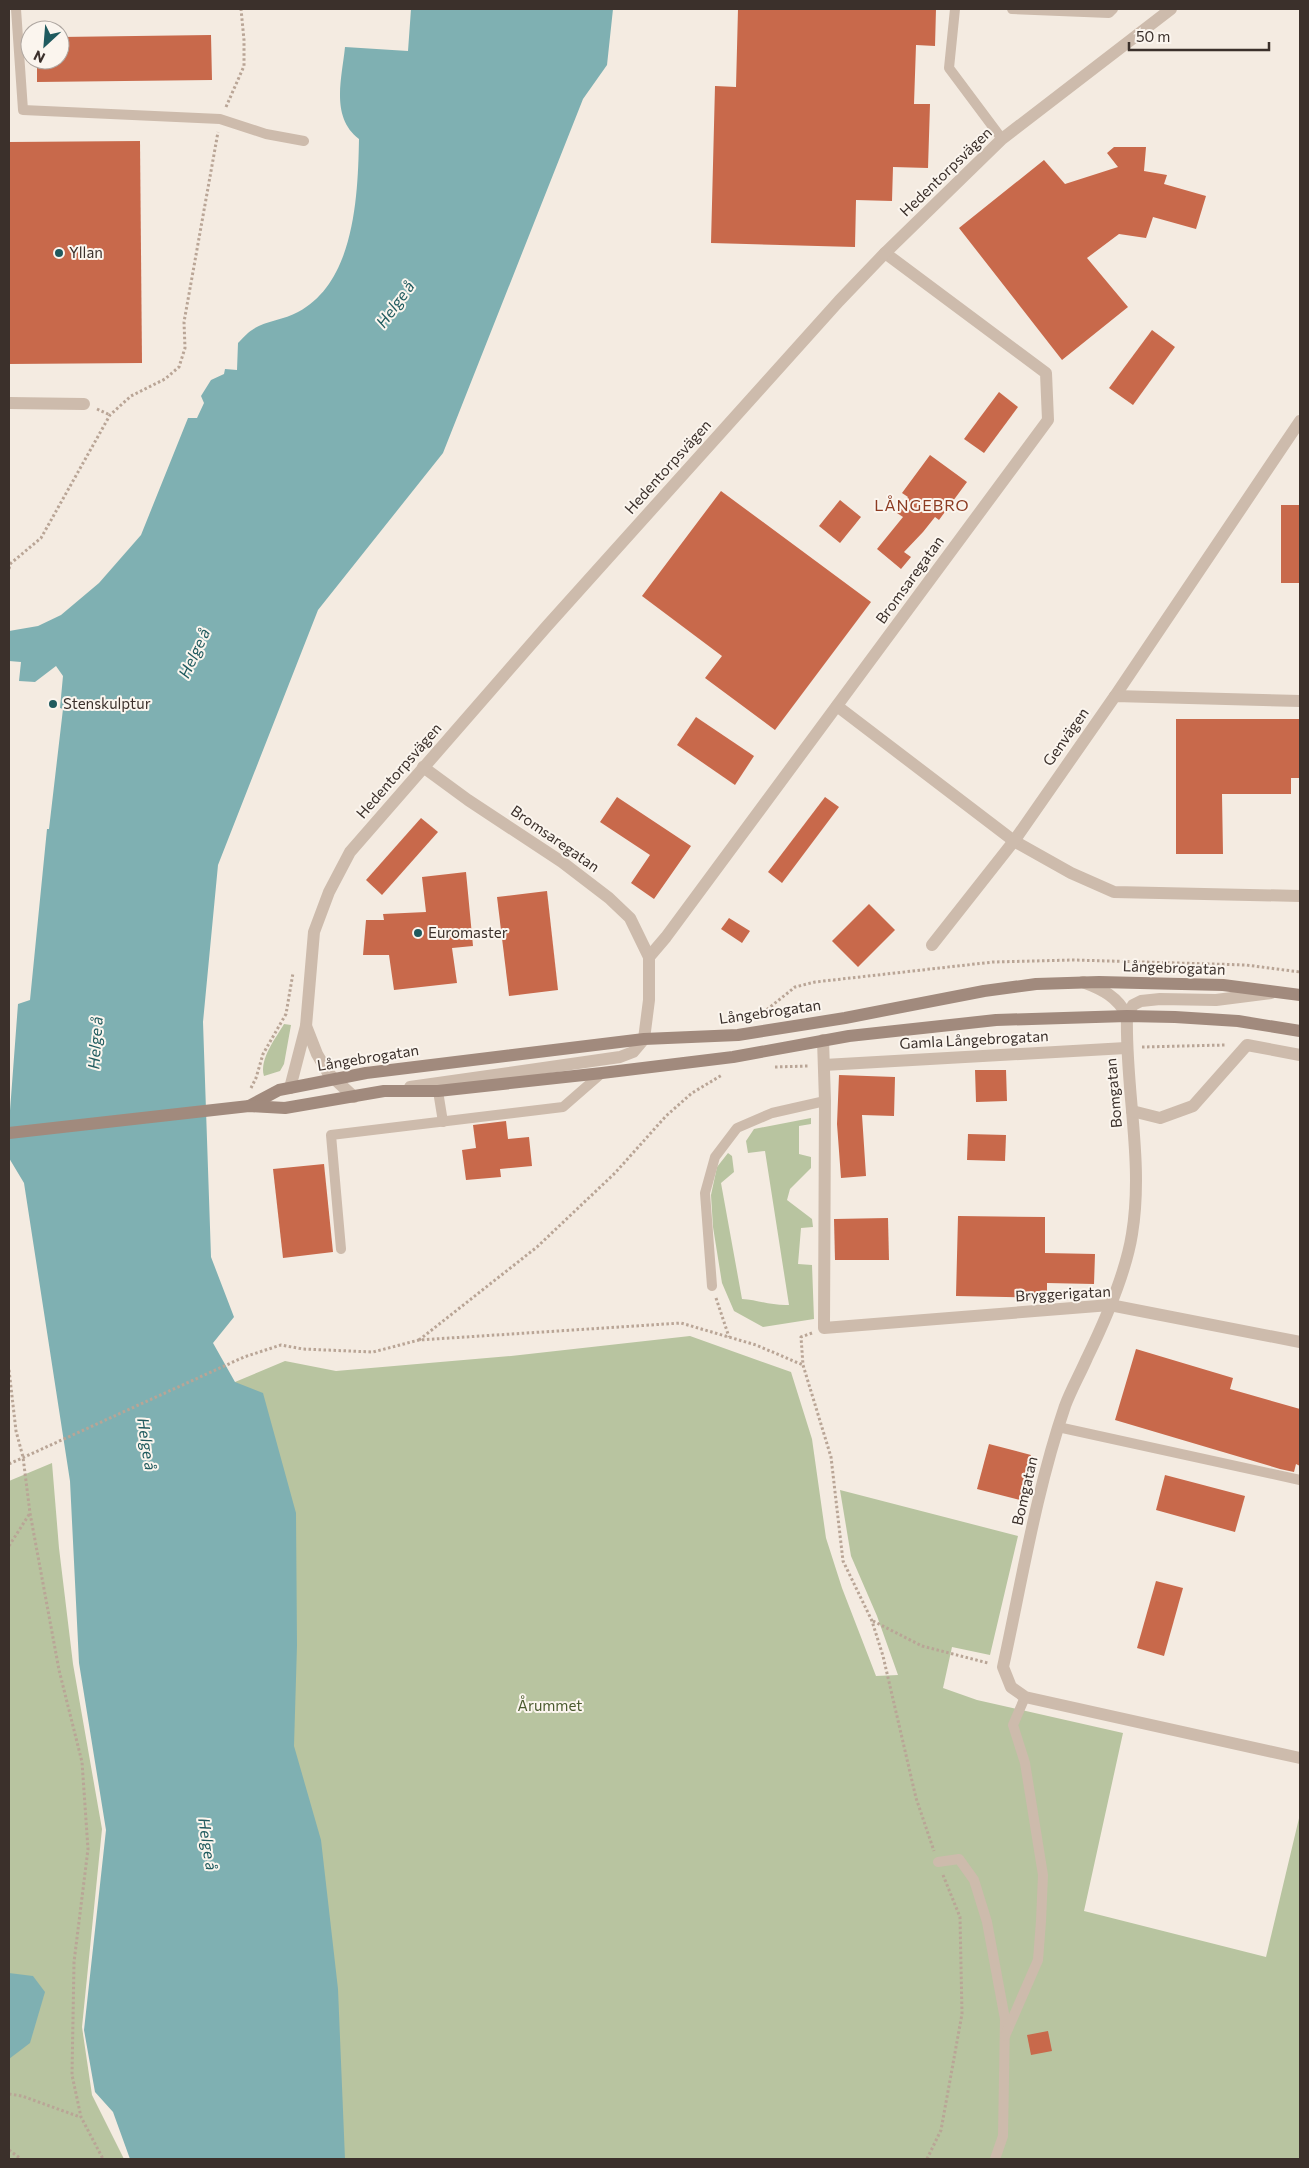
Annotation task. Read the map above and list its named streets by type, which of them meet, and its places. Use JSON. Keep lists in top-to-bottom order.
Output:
{
  "streets": {
    "main road": ["Långebrogatan"],
    "street": [
      "Hedentorpsvägen",
      "Bromsaregatan",
      "Genvägen",
      "Gamla Långebrogatan",
      "Bomgatan",
      "Bryggerigatan"
    ]
  },
  "crossings": [
    ["Hedentorpsvägen", "Bromsaregatan"],
    ["Hedentorpsvägen", "Långebrogatan"],
    ["Bromsaregatan", "Långebrogatan"],
    ["Långebrogatan", "Bomgatan"],
    ["Gamla Långebrogatan", "Bomgatan"],
    ["Bomgatan", "Bryggerigatan"]
  ],
  "districts": ["LÅNGEBRO"],
  "water": ["Helge å"],
  "parks": ["Årummet"],
  "places": ["Yllan", "Stenskulptur", "Euromaster"],
  "scale_bar": "50 m",
  "north": "bottom left"
}
